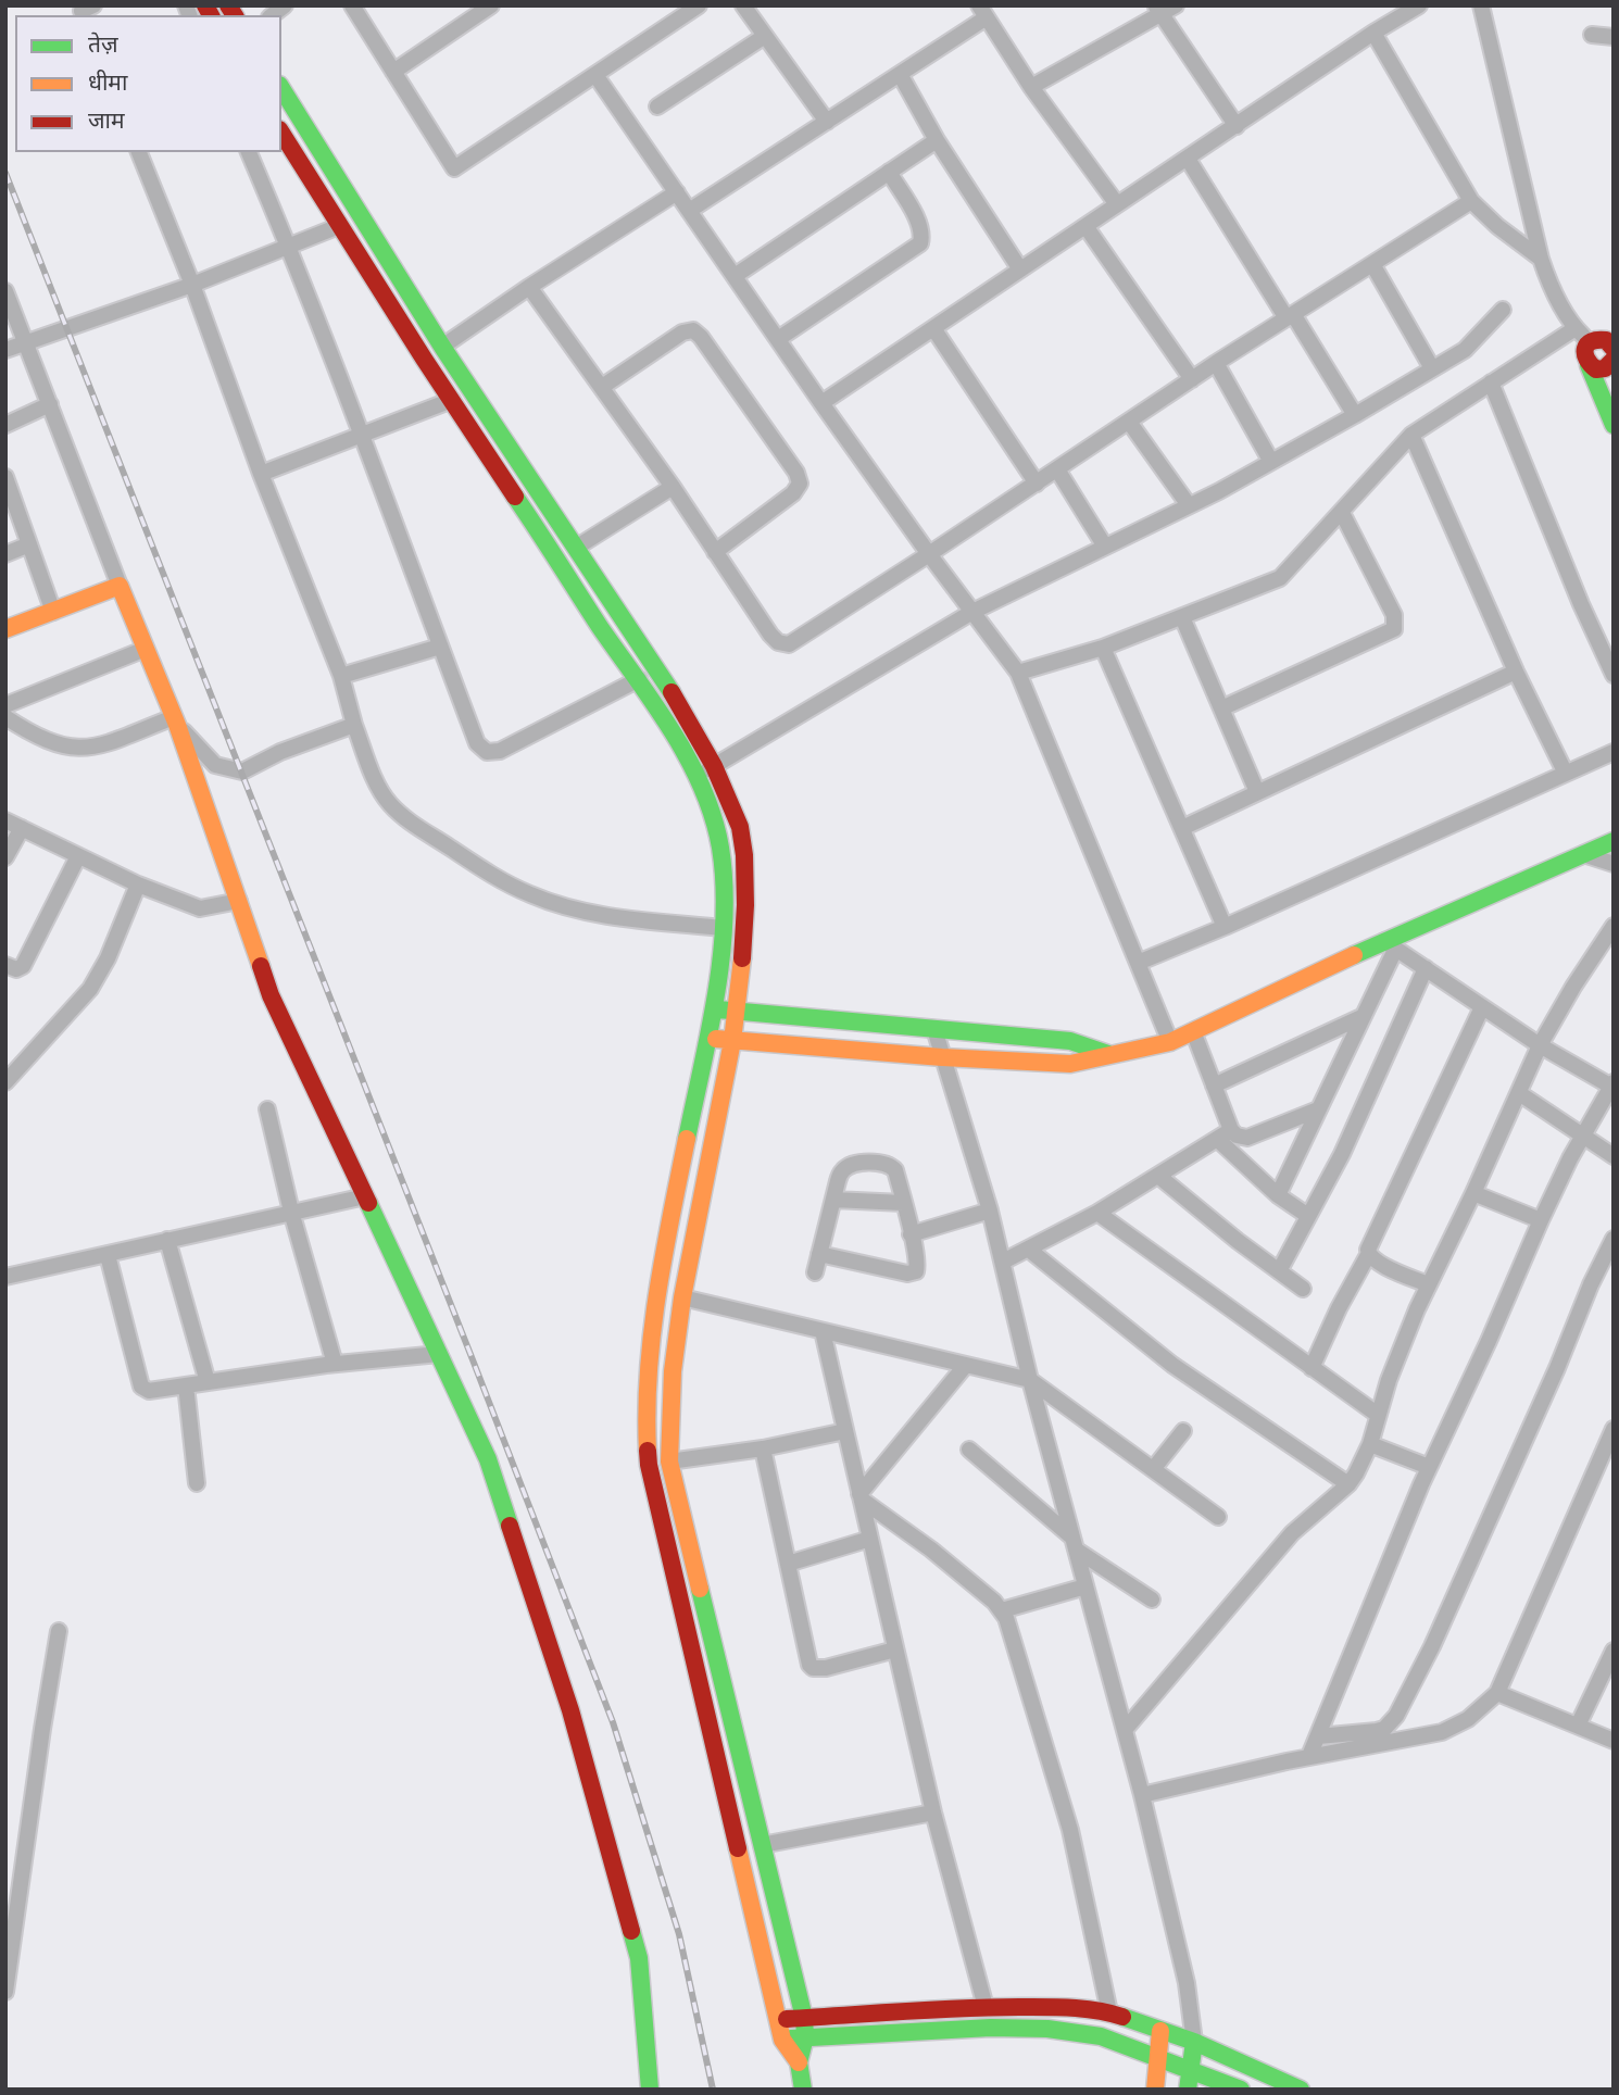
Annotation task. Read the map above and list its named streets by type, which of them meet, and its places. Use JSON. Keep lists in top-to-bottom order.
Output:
{
  "legend": ["तेज़", "धीमा", "जाम"]
}
